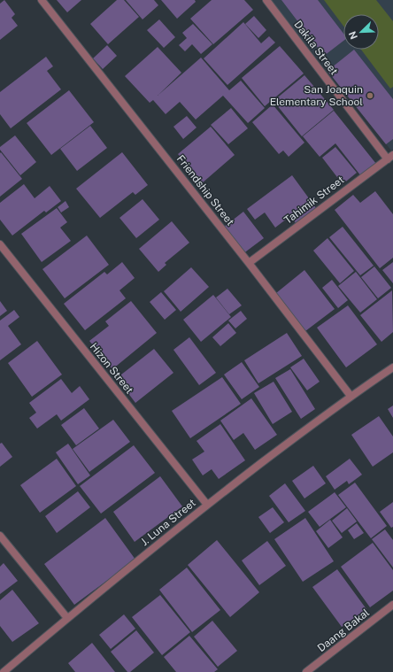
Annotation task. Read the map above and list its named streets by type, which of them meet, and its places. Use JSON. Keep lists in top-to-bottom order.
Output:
{
  "streets": {
    "street": [
      "Dakila Street",
      "Friendship Street",
      "Tahimik Street",
      "Hizon Street",
      "J. Luna Street",
      "Daang Bakal"
    ]
  },
  "crossings": [
    ["Dakila Street", "Tahimik Street"],
    ["Friendship Street", "Tahimik Street"],
    ["Friendship Street", "J. Luna Street"],
    ["Hizon Street", "J. Luna Street"]
  ],
  "places": ["San Joaquin Elementary School"],
  "north": "bottom left"
}
